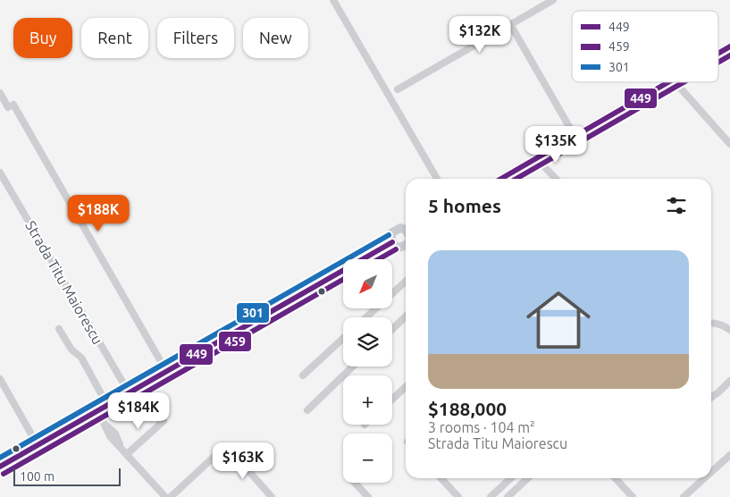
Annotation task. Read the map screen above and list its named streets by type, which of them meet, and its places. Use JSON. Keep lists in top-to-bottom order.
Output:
{
  "streets": {
    "street": ["Strada Titu Maiorescu"]
  },
  "lines": ["transit line 449", "transit line 459", "transit line 301"],
  "legend": ["449", "459", "301"],
  "scale_bar": "100 m",
  "north": "bottom left",
  "page": {
    "price": [
      "$132K",
      "$135K",
      "$188K",
      "$184K",
      "$163K"
    ],
    "chip": [
      "Buy",
      "Rent",
      "Filters",
      "New"
    ],
    "heading": "5 homes",
    "list": [
      {
        "name": "$188,000",
        "note": "3 rooms · 104 m² · Strada Titu Maiorescu"
      }
    ],
    "map_buttons": ["+", "−"],
    "scale": "100 m"
  }
}
